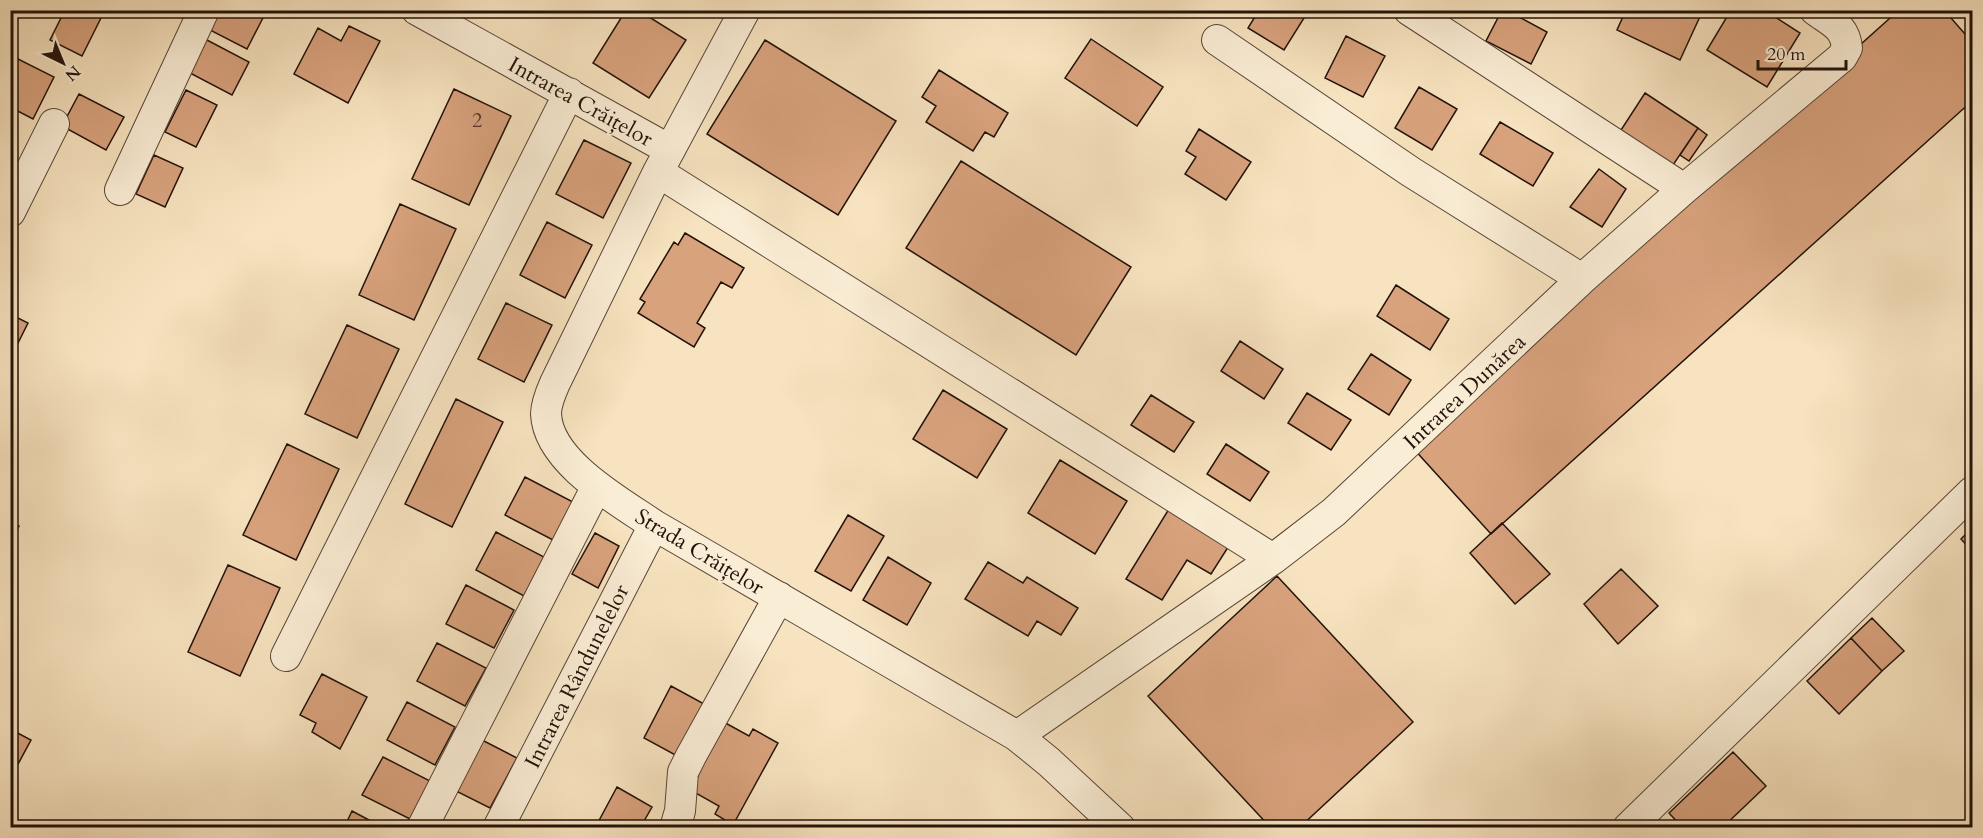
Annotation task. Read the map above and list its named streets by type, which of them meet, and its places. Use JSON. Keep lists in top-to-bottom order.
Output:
{
  "streets": {
    "street": [
      "Intrarea Crăițelor",
      "Intrarea Dunărea",
      "Strada Crăițelor",
      "Intrarea Rândunelelor"
    ]
  },
  "crossings": [
    ["Intrarea Crăițelor", "Strada Crăițelor"],
    ["Intrarea Dunărea", "Strada Crăițelor"],
    ["Strada Crăițelor", "Intrarea Rândunelelor"]
  ],
  "house_numbers": ["2"],
  "scale_bar": "20 m",
  "north": "bottom right"
}
